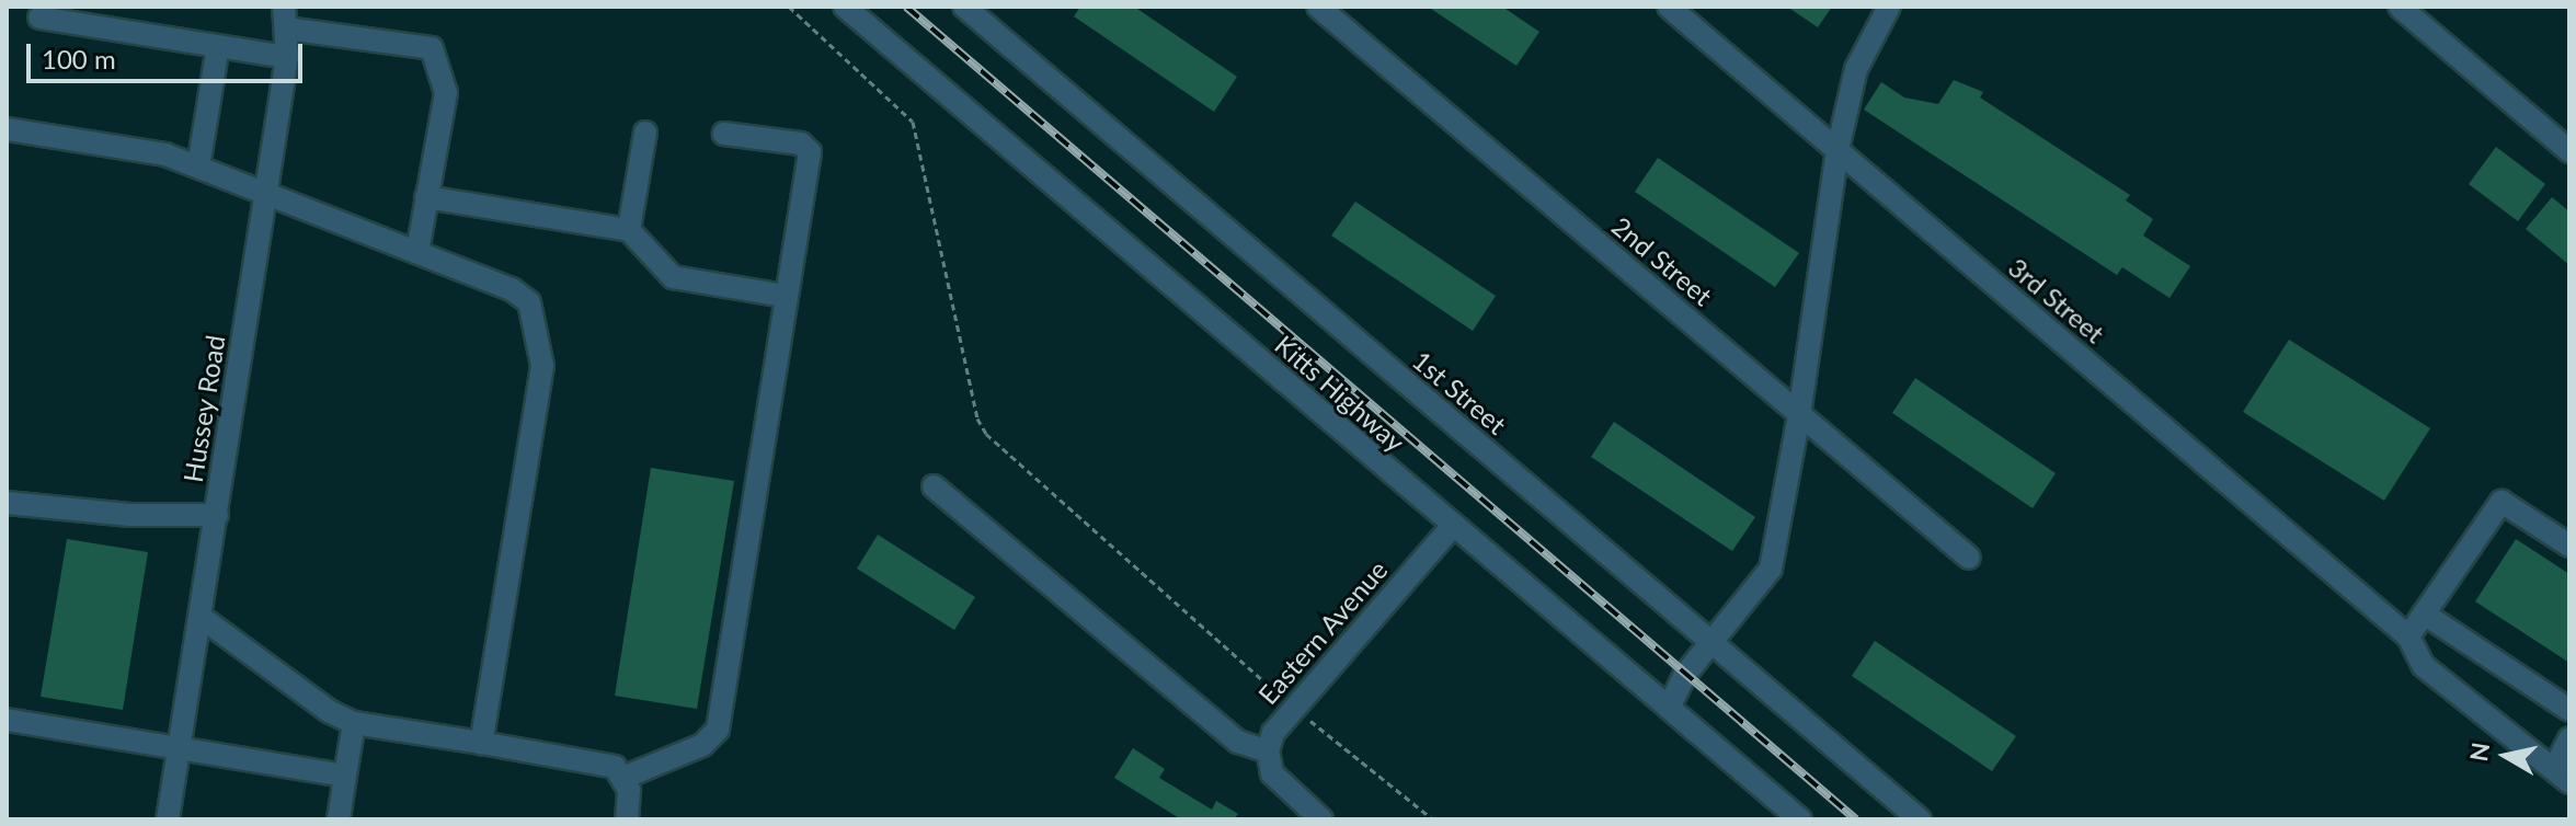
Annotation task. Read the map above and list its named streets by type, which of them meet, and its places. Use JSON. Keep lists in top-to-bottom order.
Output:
{
  "streets": {
    "street": [
      "2nd Street",
      "3rd Street",
      "1st Street",
      "Kitts Highway",
      "Hussey Road",
      "Eastern Avenue"
    ]
  },
  "crossings": [
    ["Kitts Highway", "Eastern Avenue"]
  ],
  "scale_bar": "100 m",
  "north": "left"
}
